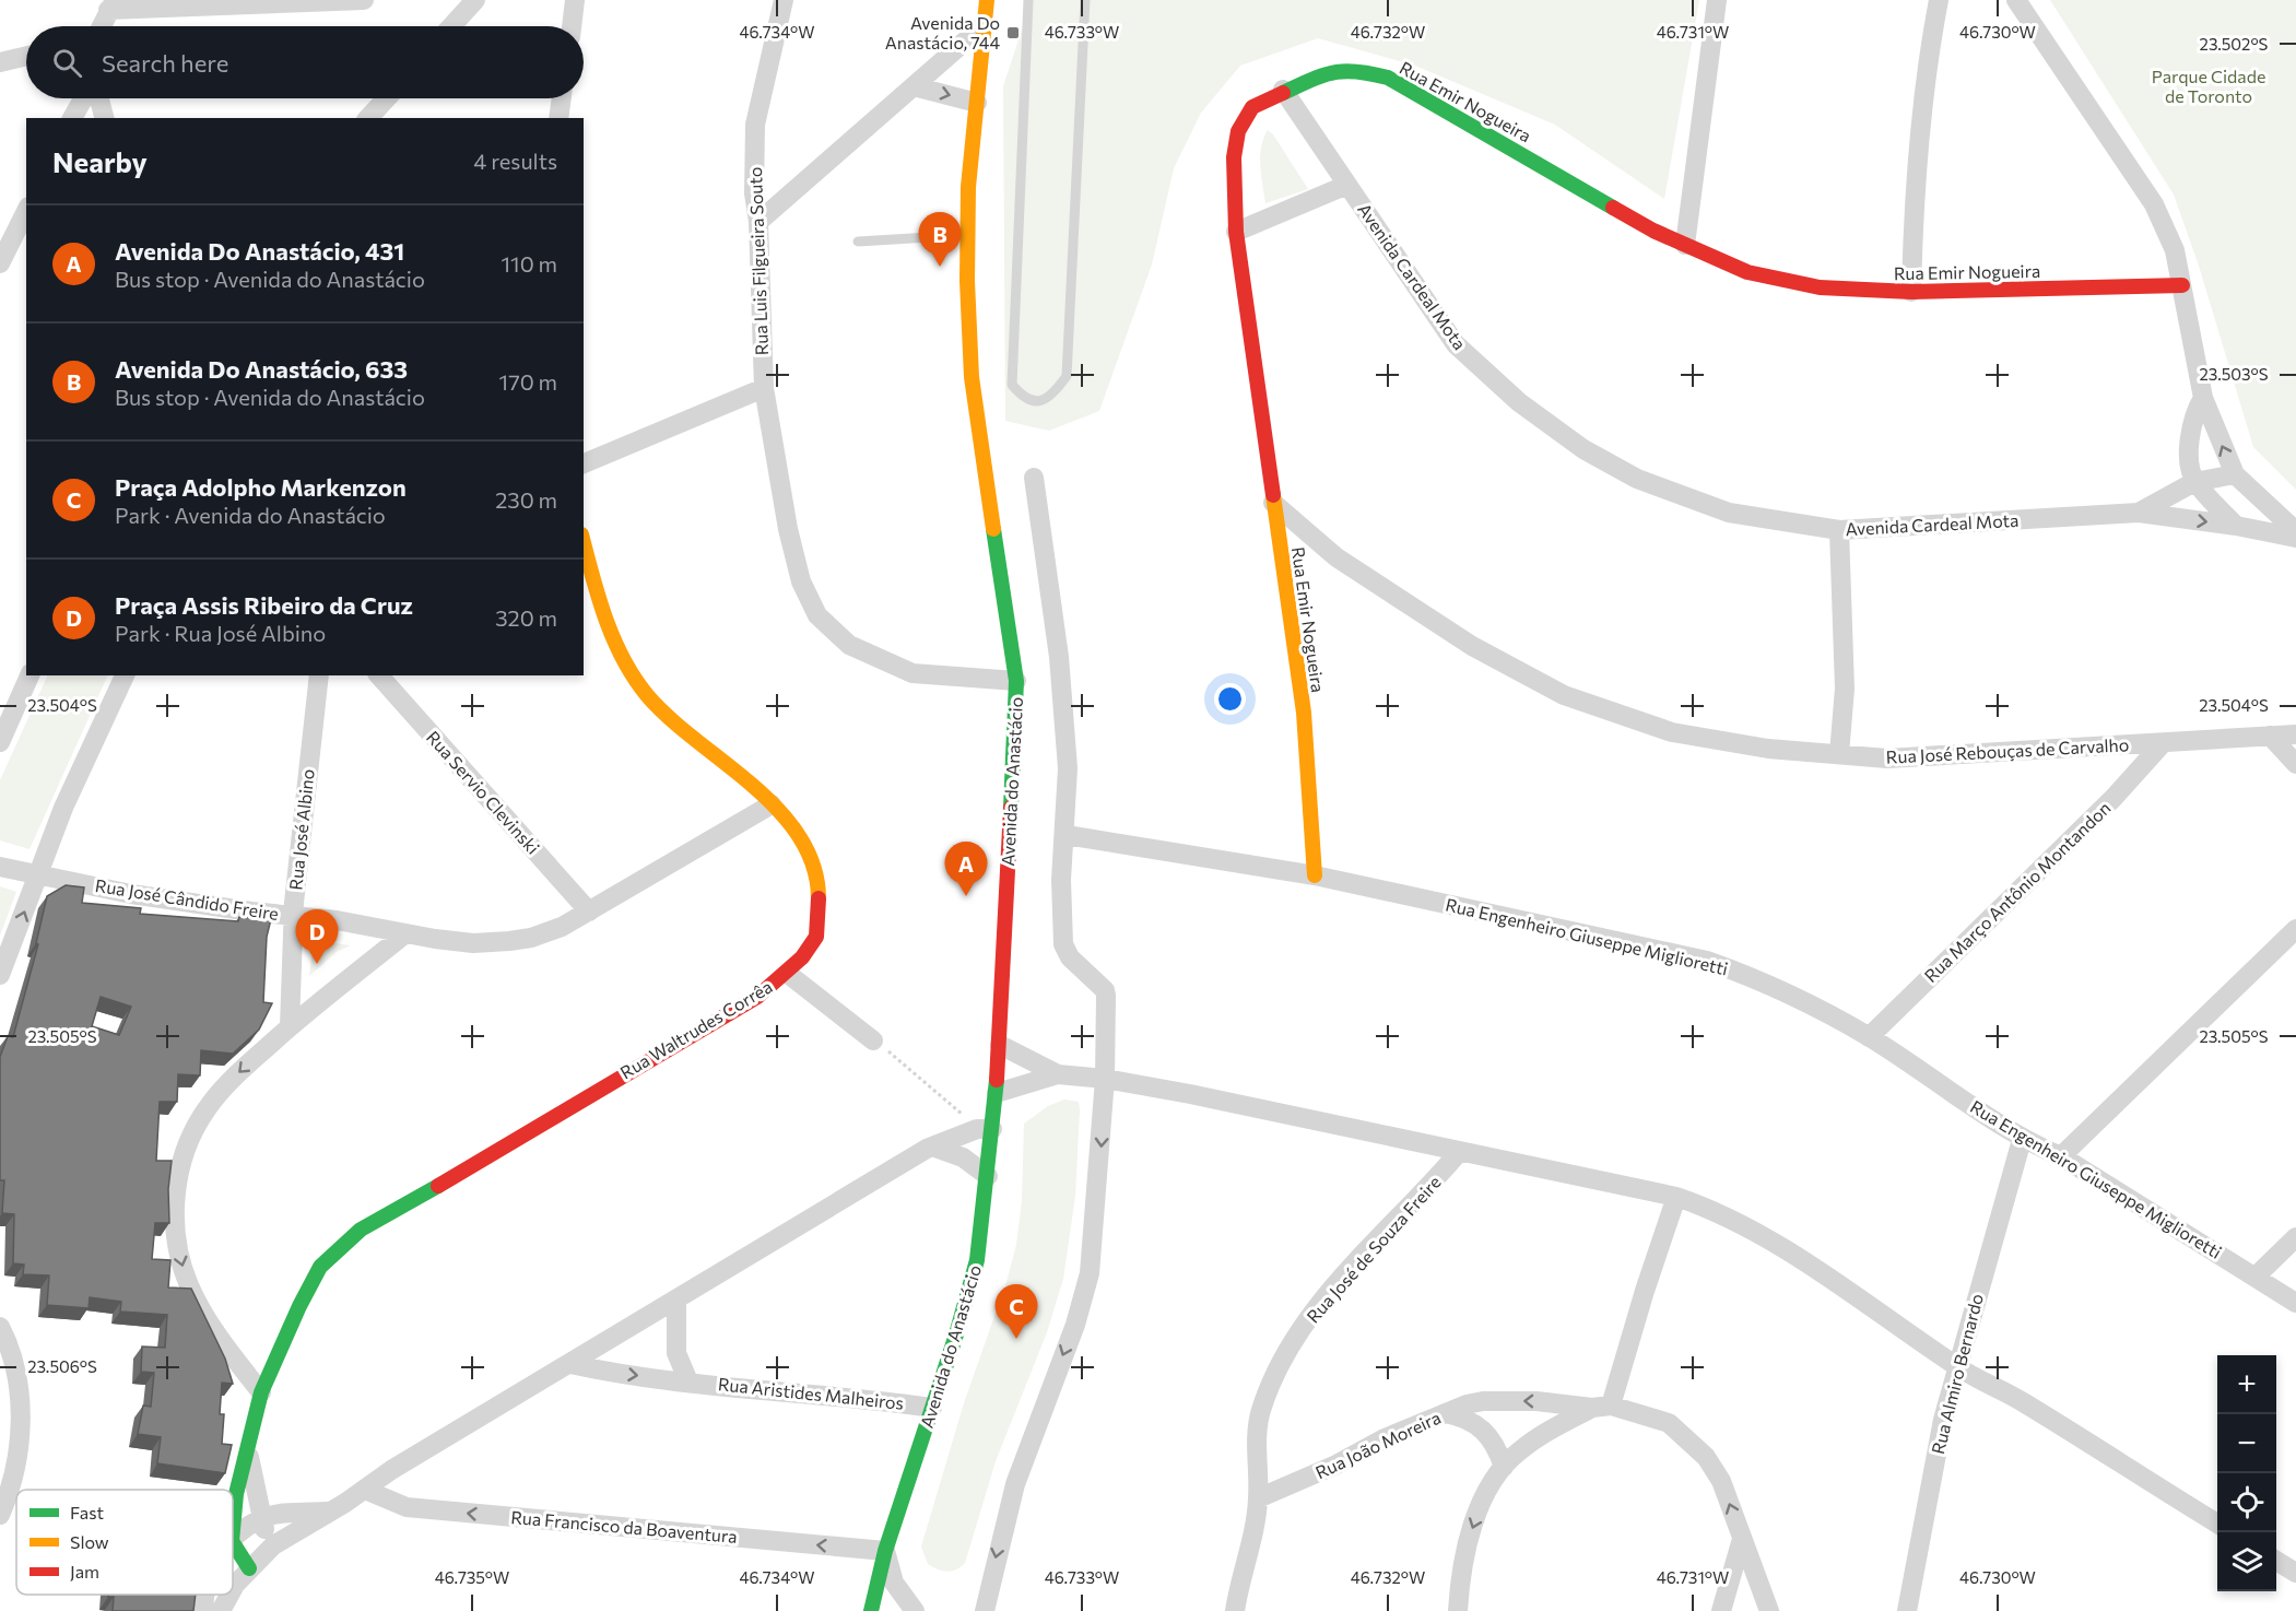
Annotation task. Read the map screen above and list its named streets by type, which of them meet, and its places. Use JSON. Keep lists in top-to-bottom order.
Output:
{
  "streets": {
    "street": [
      "Rua Emir Nogueira",
      "Rua Luis Filgueira Souto",
      "Avenida Cardeal Mota",
      "Rua José Rebouças de Carvalho",
      "Avenida do Anastácio",
      "Rua Servio Clevinski",
      "Rua José Albino",
      "Rua Março Antônio Montandon",
      "Rua José Cândido Freire",
      "Rua Engenheiro Giuseppe Miglioretti",
      "Rua Waltrudes Corrêa",
      "Rua José de Souza Freire",
      "Rua Almiro Bernardo",
      "Rua Aristides Malheiros",
      "Rua João Moreira",
      "Rua Francisco da Boaventura"
    ]
  },
  "crossings": [
    ["Rua Emir Nogueira", "Avenida Cardeal Mota"],
    ["Rua Emir Nogueira", "Rua José Rebouças de Carvalho"],
    ["Rua Emir Nogueira", "Rua Engenheiro Giuseppe Miglioretti"],
    ["Rua Luis Filgueira Souto", "Avenida do Anastácio"],
    ["Rua José Rebouças de Carvalho", "Rua Março Antônio Montandon"],
    ["Avenida do Anastácio", "Rua Aristides Malheiros"],
    ["Avenida do Anastácio", "Rua Francisco da Boaventura"],
    ["Rua Servio Clevinski", "Rua José Cândido Freire"],
    ["Rua José Albino", "Rua José Cândido Freire"],
    ["Rua Março Antônio Montandon", "Rua Engenheiro Giuseppe Miglioretti"],
    ["Rua José Cândido Freire", "Rua Waltrudes Corrêa"],
    ["Rua Engenheiro Giuseppe Miglioretti", "Rua Almiro Bernardo"],
    ["Rua José de Souza Freire", "Rua João Moreira"]
  ],
  "one_way": ["Rua João Moreira", "Rua Francisco da Boaventura"],
  "parks": ["Parque Cidade de Toronto"],
  "places": {
    "transit": ["Avenida Do Anastácio, 744"]
  },
  "legend": ["Fast", "Slow", "Jam"],
  "page": {
    "search": "Search here",
    "heading": ["Nearby", "4 results"],
    "list": [
      {
        "mark": "A",
        "name": "Avenida Do Anastácio, 431",
        "note": "Bus stop · Avenida do Anastácio",
        "value": "110 m"
      },
      {
        "mark": "B",
        "name": "Avenida Do Anastácio, 633",
        "note": "Bus stop · Avenida do Anastácio",
        "value": "170 m"
      },
      {
        "mark": "C",
        "name": "Praça Adolpho Markenzon",
        "note": "Park · Avenida do Anastácio",
        "value": "230 m"
      },
      {
        "mark": "D",
        "name": "Praça Assis Ribeiro da Cruz",
        "note": "Park · Rua José Albino",
        "value": "320 m"
      }
    ],
    "pins": [
      "B",
      "A",
      "D",
      "C"
    ],
    "map_buttons": ["+", "−"]
  },
  "coordinates": [
    "46.734°W",
    "46.733°W",
    "46.732°W",
    "46.731°W",
    "46.730°W",
    "23.502°S",
    "23.503°S",
    "23.504°S",
    "23.505°S",
    "23.506°S",
    "46.735°W"
  ]
}
